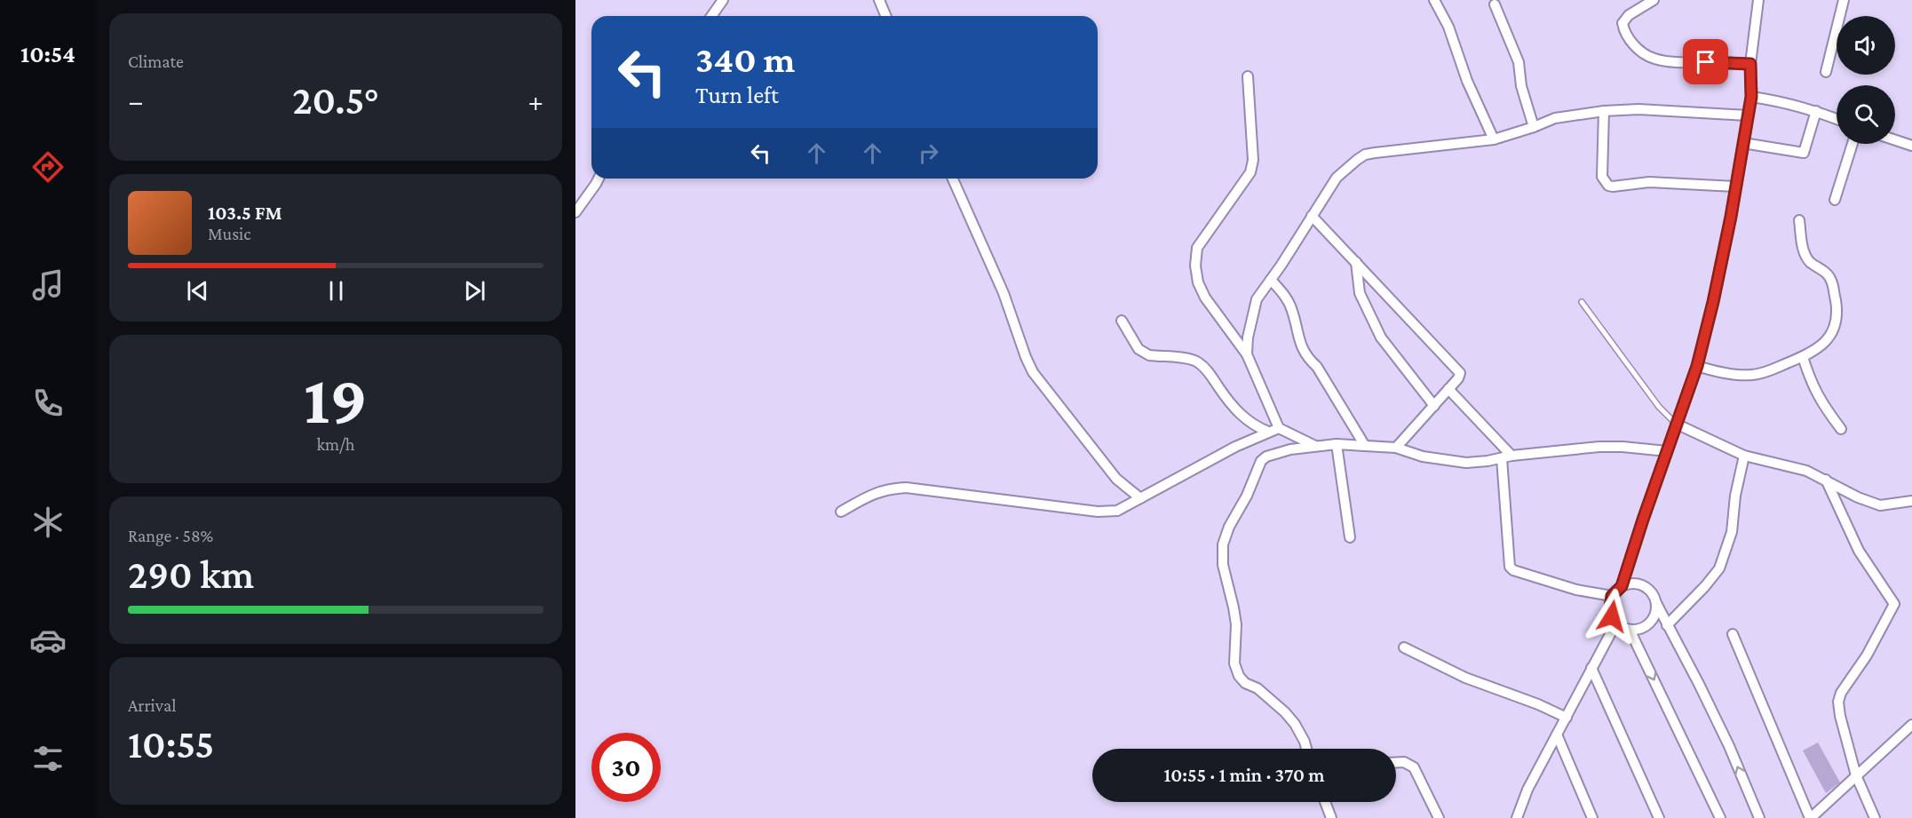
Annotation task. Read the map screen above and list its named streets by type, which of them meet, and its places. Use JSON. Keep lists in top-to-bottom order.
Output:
{
  "page": {
    "tabs": "10:54",
    "tile": [
      "Climate",
      ["19", "km/h"],
      ["Range · 58%", "290 km"],
      ["Arrival", "10:55"]
    ],
    "turn": ["340 m", "Turn left"],
    "heat": ["−", "20.5°", "+"],
    "song": ["103.5 FM", "Music"],
    "limit": "30",
    "trip": "10:55 · 1 min · 370 m"
  }
}
